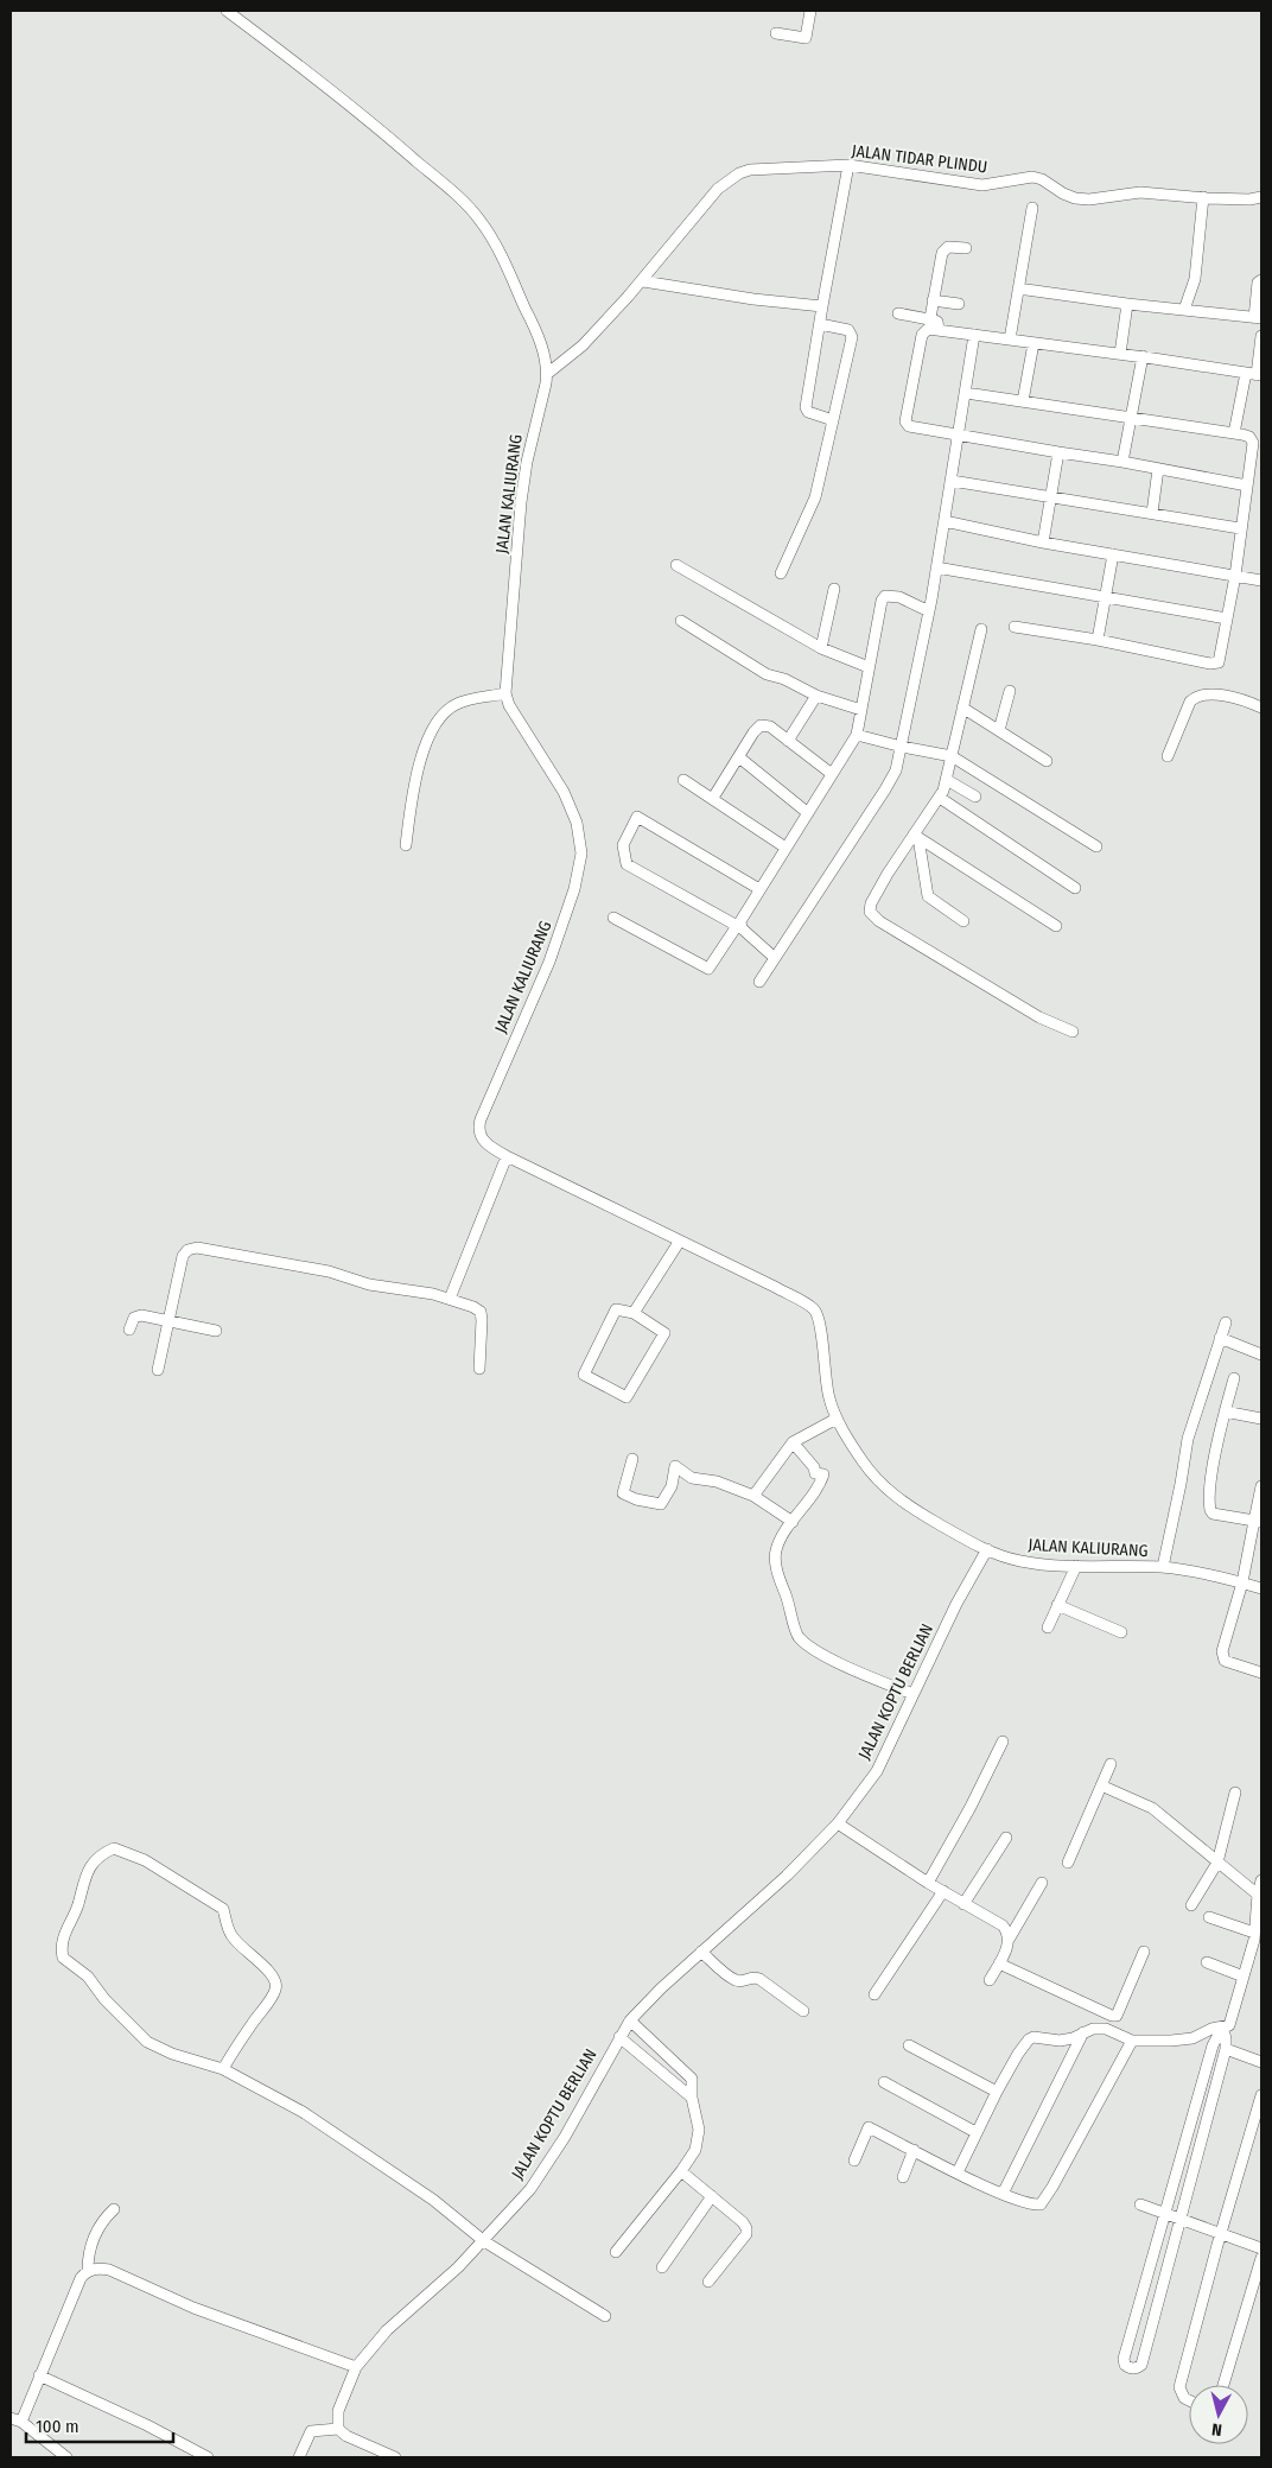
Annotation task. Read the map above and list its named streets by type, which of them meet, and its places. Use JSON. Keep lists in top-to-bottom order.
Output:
{
  "streets": {
    "street": ["JALAN TIDAR PLINDU", "JALAN KALIURANG", "JALAN KOPTU BERLIAN"]
  },
  "crossings": [
    ["JALAN TIDAR PLINDU", "JALAN KALIURANG"],
    ["JALAN KALIURANG", "JALAN KOPTU BERLIAN"]
  ],
  "scale_bar": "100 m",
  "north": "bottom"
}
